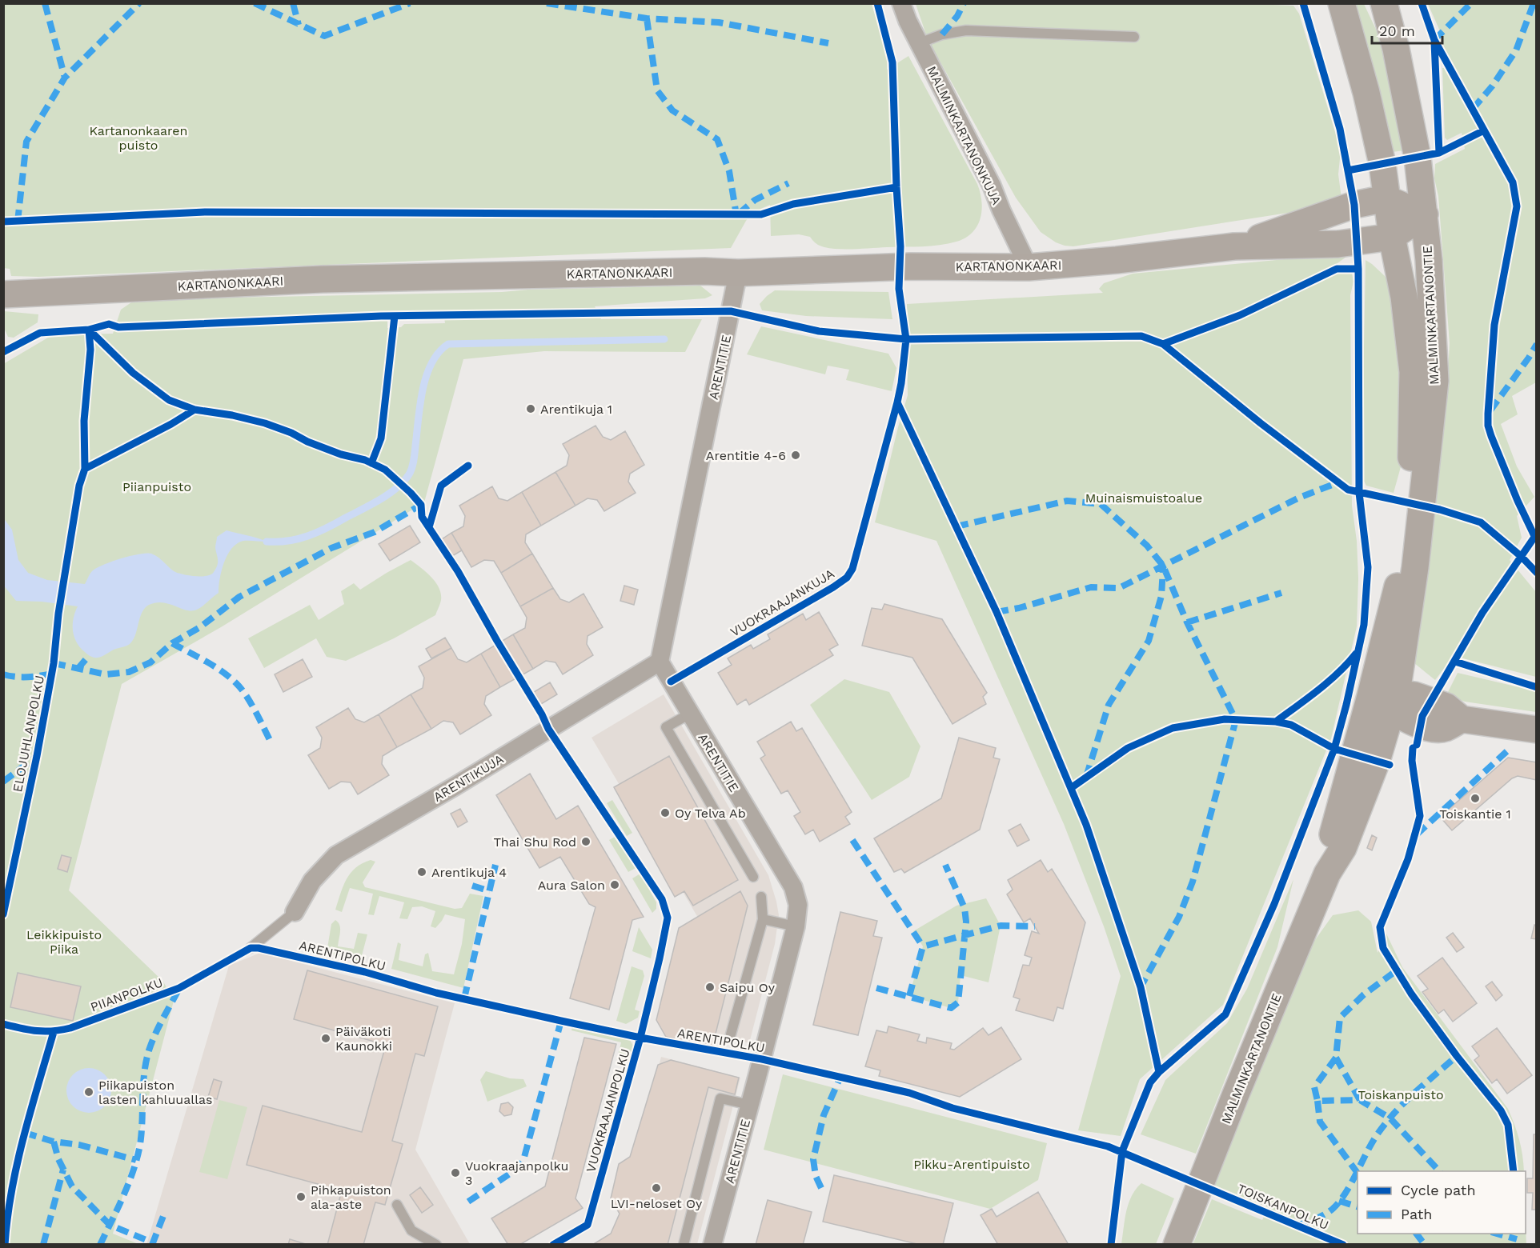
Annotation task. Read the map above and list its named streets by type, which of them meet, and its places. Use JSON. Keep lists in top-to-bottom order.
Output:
{
  "streets": {
    "main road": ["KARTANONKAARI", "MALMINKARTANONTIE"],
    "street": ["MALMINKARTANONKUJA", "ARENTITIE", "ARENTIKUJA"],
    "cycle path": [
      "VUOKRAAJANKUJA",
      "ELOJUHLANPOLKU",
      "ARENTIPOLKU",
      "VUOKRAAJANPOLKU"
    ]
  },
  "crossings": [
    ["MALMINKARTANONKUJA", "KARTANONKAARI"],
    ["KARTANONKAARI", "MALMINKARTANONTIE"],
    ["KARTANONKAARI", "ARENTITIE"],
    ["ARENTITIE", "ARENTIKUJA"]
  ],
  "parks": [
    "Kartanonkaaren puisto",
    "Piianpuisto",
    "Muinaismuistoalue",
    "Leikkipuisto Piika",
    "Toiskanpuisto",
    "Pikku-Arentipuisto"
  ],
  "places": [
    "Arentikuja 1",
    "Arentitie 4-6",
    "Toiskantie 1",
    "Oy Telva Ab",
    "Thai Shu Rod",
    "Arentikuja 4",
    "Aura Salon",
    "Saipu Oy",
    "Päiväkoti Kaunokki",
    "Piikapuiston lasten kahluuallas",
    "Vuokraajanpolku 3",
    "LVI-neloset Oy",
    "Pihkapuiston ala-aste"
  ],
  "legend": ["Cycle path", "Path"],
  "scale_bar": "20 m"
}
